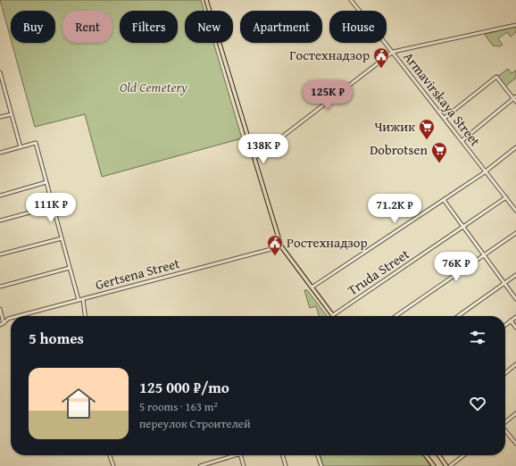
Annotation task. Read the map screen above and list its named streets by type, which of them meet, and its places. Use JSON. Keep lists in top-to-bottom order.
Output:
{
  "streets": {
    "street": ["Armavirskaya Street", "Truda Street", "Gertsena Street"]
  },
  "crossings": [
    ["Armavirskaya Street", "Truda Street"]
  ],
  "parks": ["Old Cemetery"],
  "places": {
    "public building": ["Гостехнадзор", "Ростехнадзор"],
    "supermarket": ["Чижик", "Dobrotsen"]
  },
  "page": {
    "chip": [
      "Buy",
      "Rent",
      "Filters",
      "New",
      "Apartment",
      "House"
    ],
    "price": [
      "125K ₽",
      "138K ₽",
      "111K ₽",
      "71.2K ₽",
      "76K ₽"
    ],
    "heading": "5 homes",
    "list": [
      {
        "name": "125 000 ₽/mo",
        "note": "5 rooms · 163 m² · переулок Строителей"
      }
    ]
  }
}
